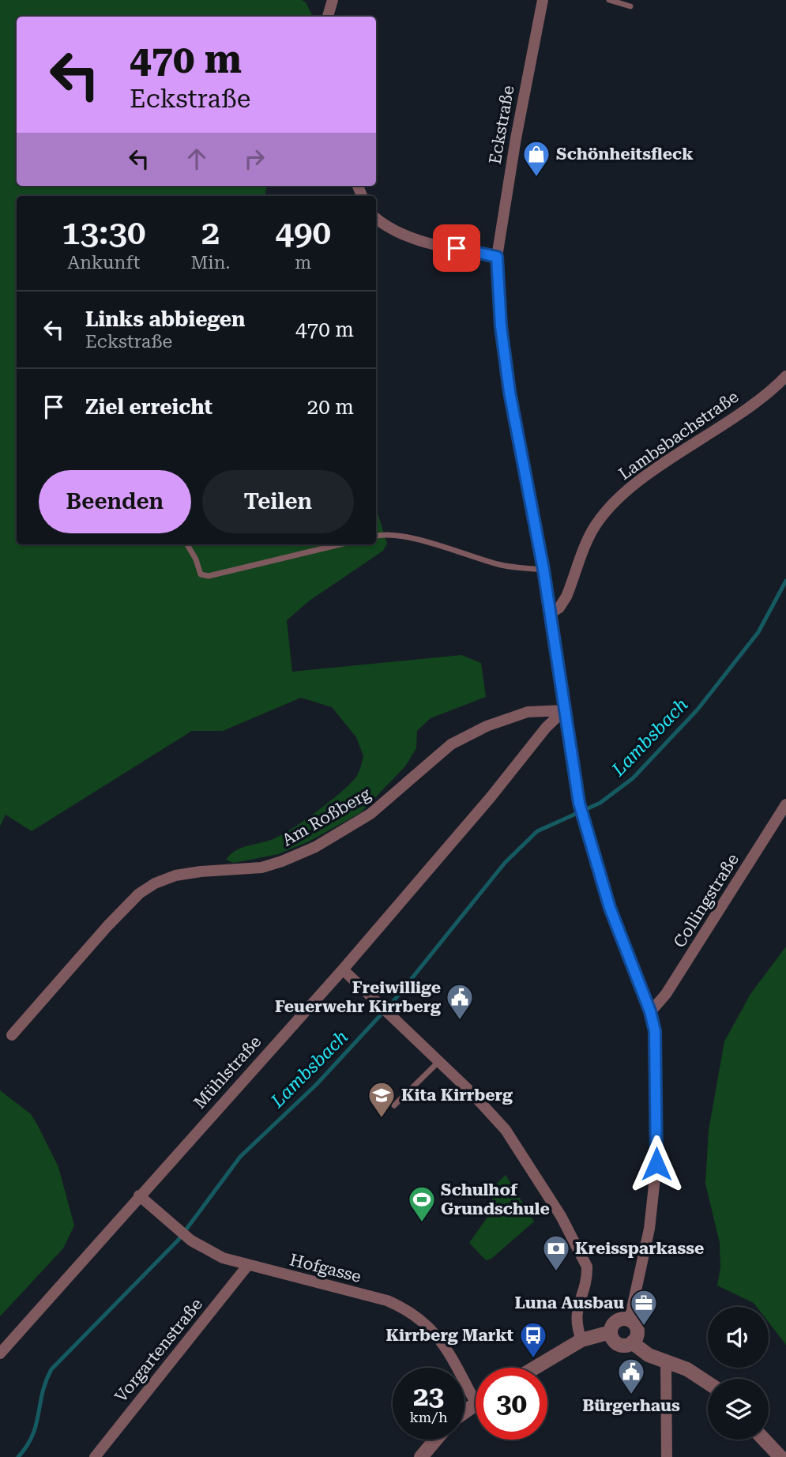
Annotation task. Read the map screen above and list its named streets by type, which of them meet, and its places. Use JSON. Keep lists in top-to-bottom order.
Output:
{
  "streets": {
    "street": [
      "Eckstraße",
      "Lambsbachstraße",
      "Am Roßberg",
      "Collingstraße",
      "Mühlstraße",
      "Hofgasse",
      "Vorgartenstraße"
    ]
  },
  "crossings": [
    ["Eckstraße", "Lambsbachstraße"],
    ["Eckstraße", "Am Roßberg"],
    ["Eckstraße", "Collingstraße"],
    ["Eckstraße", "Mühlstraße"],
    ["Am Roßberg", "Mühlstraße"],
    ["Mühlstraße", "Hofgasse"],
    ["Hofgasse", "Vorgartenstraße"]
  ],
  "water": ["Lambsbach"],
  "places": {
    "shop": ["Schönheitsfleck"],
    "public building": ["Freiwillige Feuerwehr Kirrberg", "Bürgerhaus"],
    "school or university": ["Kita Kirrberg"],
    "sports": ["Schulhof Grundschule"],
    "bank": ["Kreissparkasse"],
    "office": ["Luna Ausbau"],
    "bus stop": ["Kirrberg Markt"]
  },
  "page": {
    "turn": ["470 m", "Eckstraße"],
    "eta": [
      "13:30",
      "Ankunft",
      "2",
      "Min.",
      "490",
      "m"
    ],
    "list": [
      {
        "name": "Links abbiegen",
        "note": "Eckstraße",
        "value": "470 m"
      },
      {
        "name": "Ziel erreicht",
        "value": "20 m"
      }
    ],
    "buttons": ["Beenden", "Teilen"],
    "speed": "23 km/h",
    "limit": "30"
  }
}
